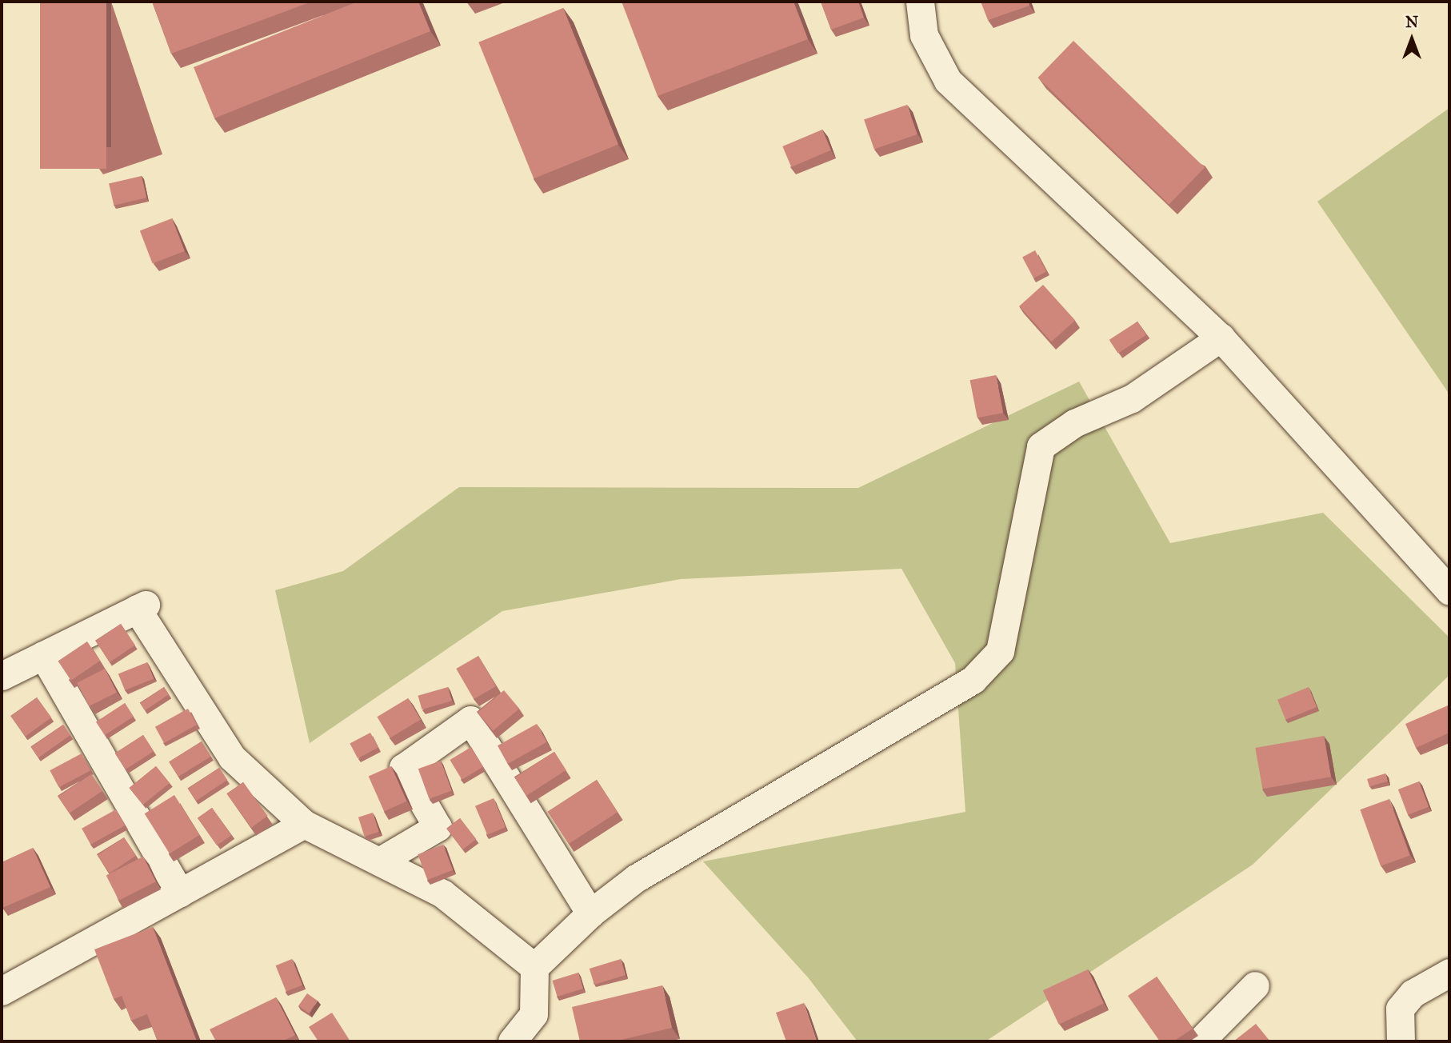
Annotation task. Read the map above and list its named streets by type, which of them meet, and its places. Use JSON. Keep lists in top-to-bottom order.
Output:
{
  "north": "top"
}
